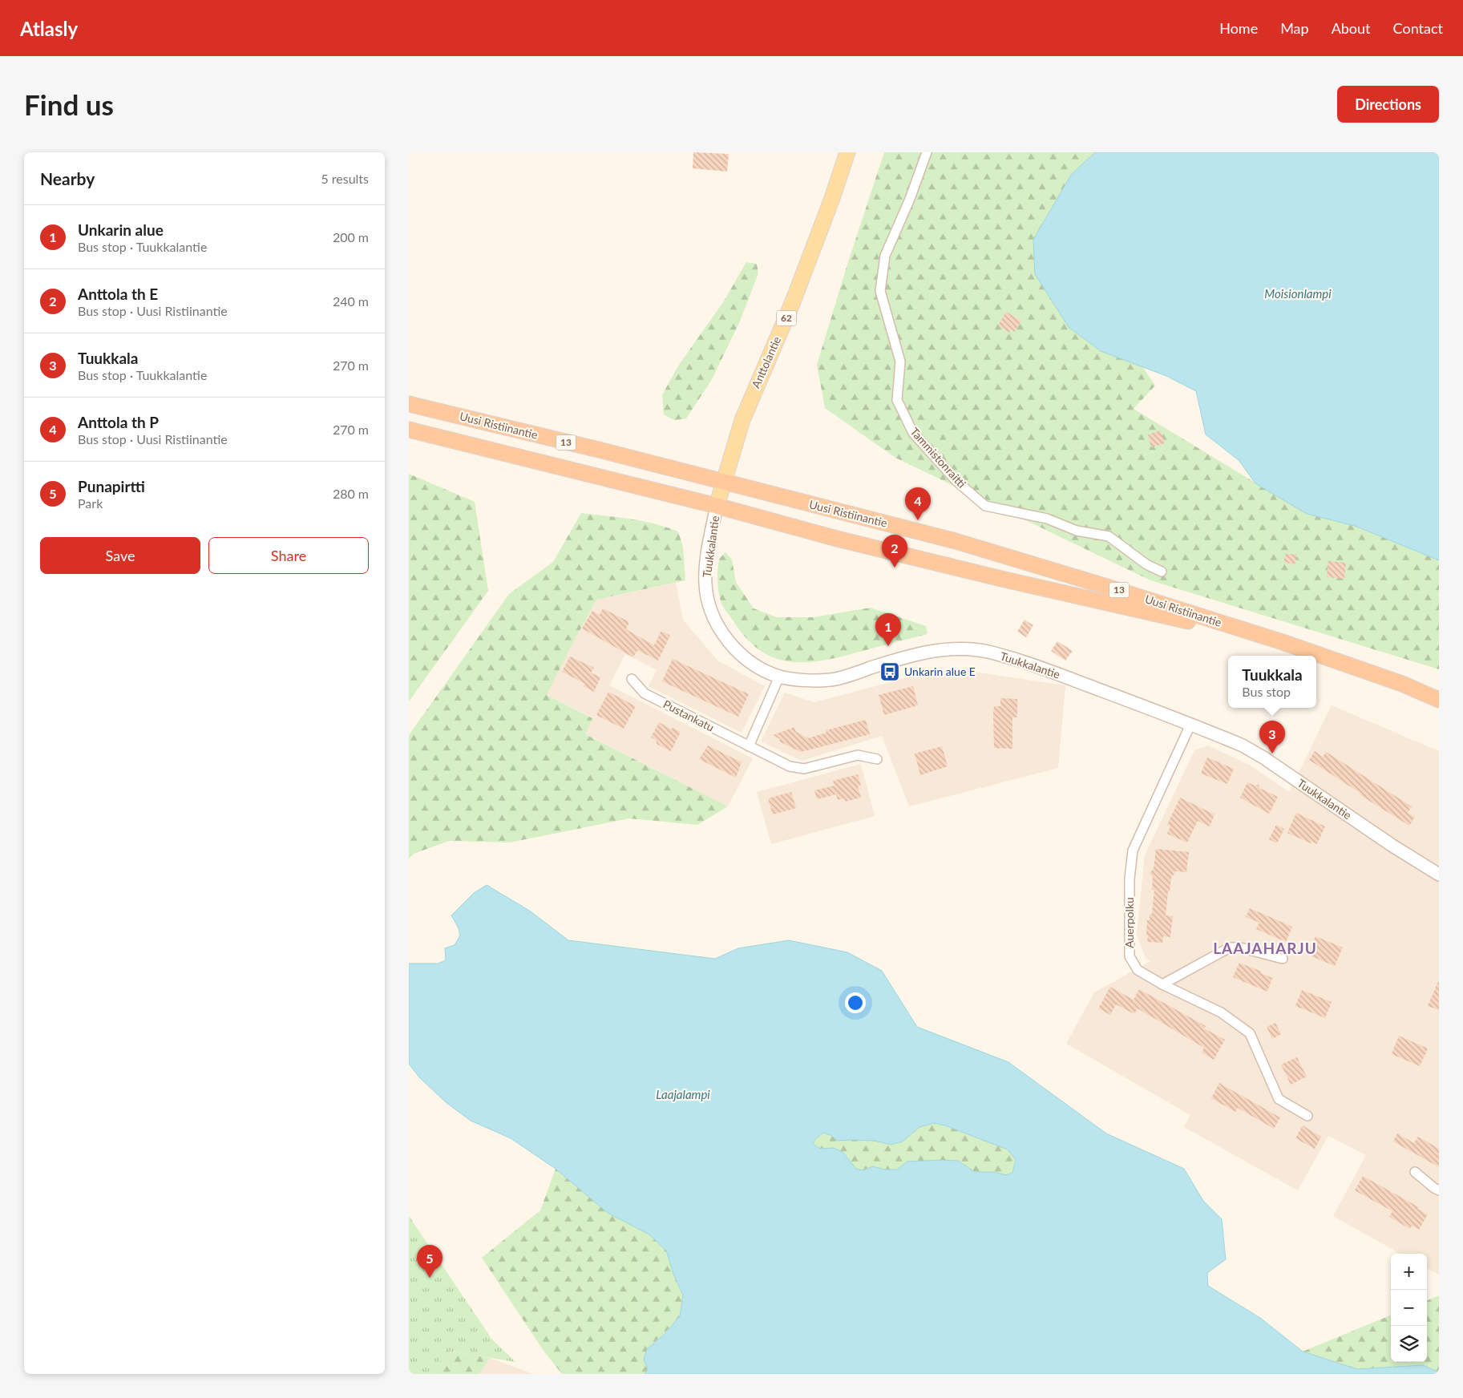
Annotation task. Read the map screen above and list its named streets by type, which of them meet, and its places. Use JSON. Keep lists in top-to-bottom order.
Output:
{
  "streets": {
    "highway": ["Uusi Ristiinantie", "13"],
    "main road": ["62", "Anttolantie"],
    "street": [
      "Tammistonraitti",
      "Tuukkalantie",
      "Pustankatu",
      "Auerpolku"
    ]
  },
  "crossings": [
    ["62", "Anttolantie"],
    ["62", "Uusi Ristiinantie"],
    ["62", "Tuukkalantie"],
    ["Anttolantie", "Uusi Ristiinantie"],
    ["Uusi Ristiinantie", "Tuukkalantie"],
    ["Tuukkalantie", "Auerpolku"]
  ],
  "districts": ["LAAJAHARJU"],
  "water": ["Moisionlampi", "Laajalampi"],
  "places": {
    "bus stop": ["Unkarin alue E"]
  },
  "page": {
    "header": "Atlasly",
    "nav": [
      "Home",
      "Map",
      "About",
      "Contact"
    ],
    "buttons": [
      "Directions",
      ["Save", "Share"]
    ],
    "title": "Find us",
    "heading": ["Nearby", "5 results"],
    "list": [
      {
        "mark": "1",
        "name": "Unkarin alue",
        "note": "Bus stop · Tuukkalantie",
        "value": "200 m"
      },
      {
        "mark": "2",
        "name": "Anttola th E",
        "note": "Bus stop · Uusi Ristiinantie",
        "value": "240 m"
      },
      {
        "mark": "3",
        "name": "Tuukkala",
        "note": "Bus stop · Tuukkalantie",
        "value": "270 m"
      },
      {
        "mark": "4",
        "name": "Anttola th P",
        "note": "Bus stop · Uusi Ristiinantie",
        "value": "270 m"
      },
      {
        "mark": "5",
        "name": "Punapirtti",
        "note": "Park",
        "value": "280 m"
      }
    ],
    "pins": [
      "4",
      "2",
      "1",
      "3",
      "5"
    ],
    "popup": ["Tuukkala", "Bus stop"],
    "map_buttons": ["+", "−"]
  }
}
